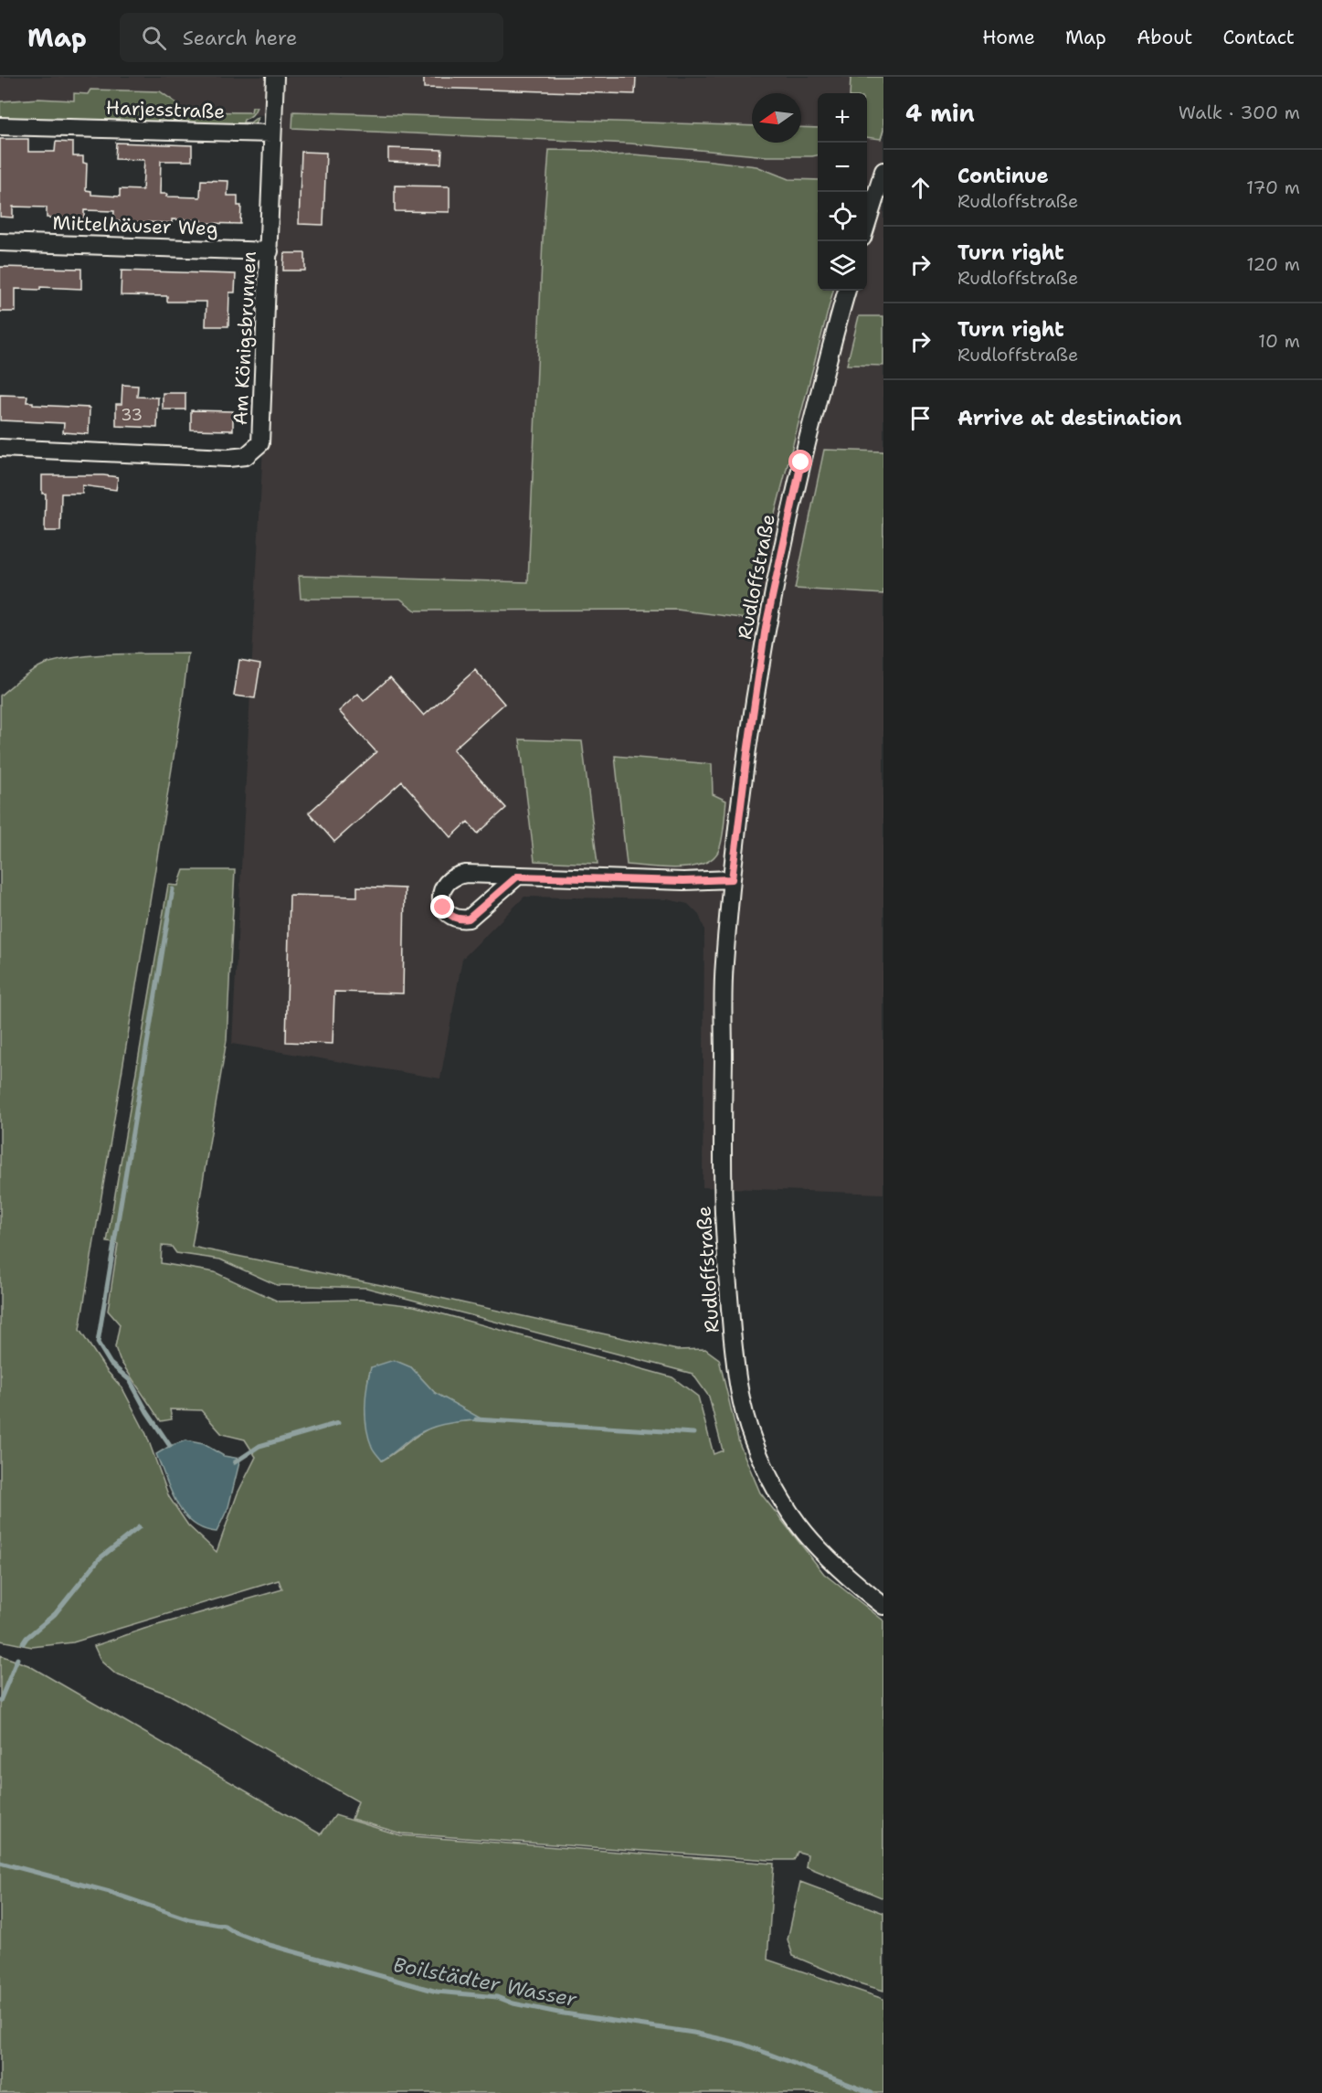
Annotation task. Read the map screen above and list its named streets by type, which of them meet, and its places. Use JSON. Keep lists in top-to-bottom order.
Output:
{
  "streets": {
    "street": [
      "Harjesstraße",
      "Mittelhäuser Weg",
      "Am Königsbrunnen",
      "Rudloffstraße"
    ]
  },
  "crossings": [
    ["Harjesstraße", "Am Königsbrunnen"],
    ["Mittelhäuser Weg", "Am Königsbrunnen"]
  ],
  "water": ["Boilstädter Wasser"],
  "house_numbers": ["33"],
  "north": "left",
  "page": {
    "header": "Map",
    "search": "Search here",
    "nav": [
      "Home",
      "Map",
      "About",
      "Contact"
    ],
    "heading": ["4 min", "Walk · 300 m"],
    "map_buttons": ["+", "−"],
    "list": [
      ["Continue", "Rudloffstraße", "170 m"],
      ["Turn right", "Rudloffstraße", "120 m"],
      ["Turn right", "Rudloffstraße", "10 m"],
      "Arrive at destination"
    ]
  }
}
